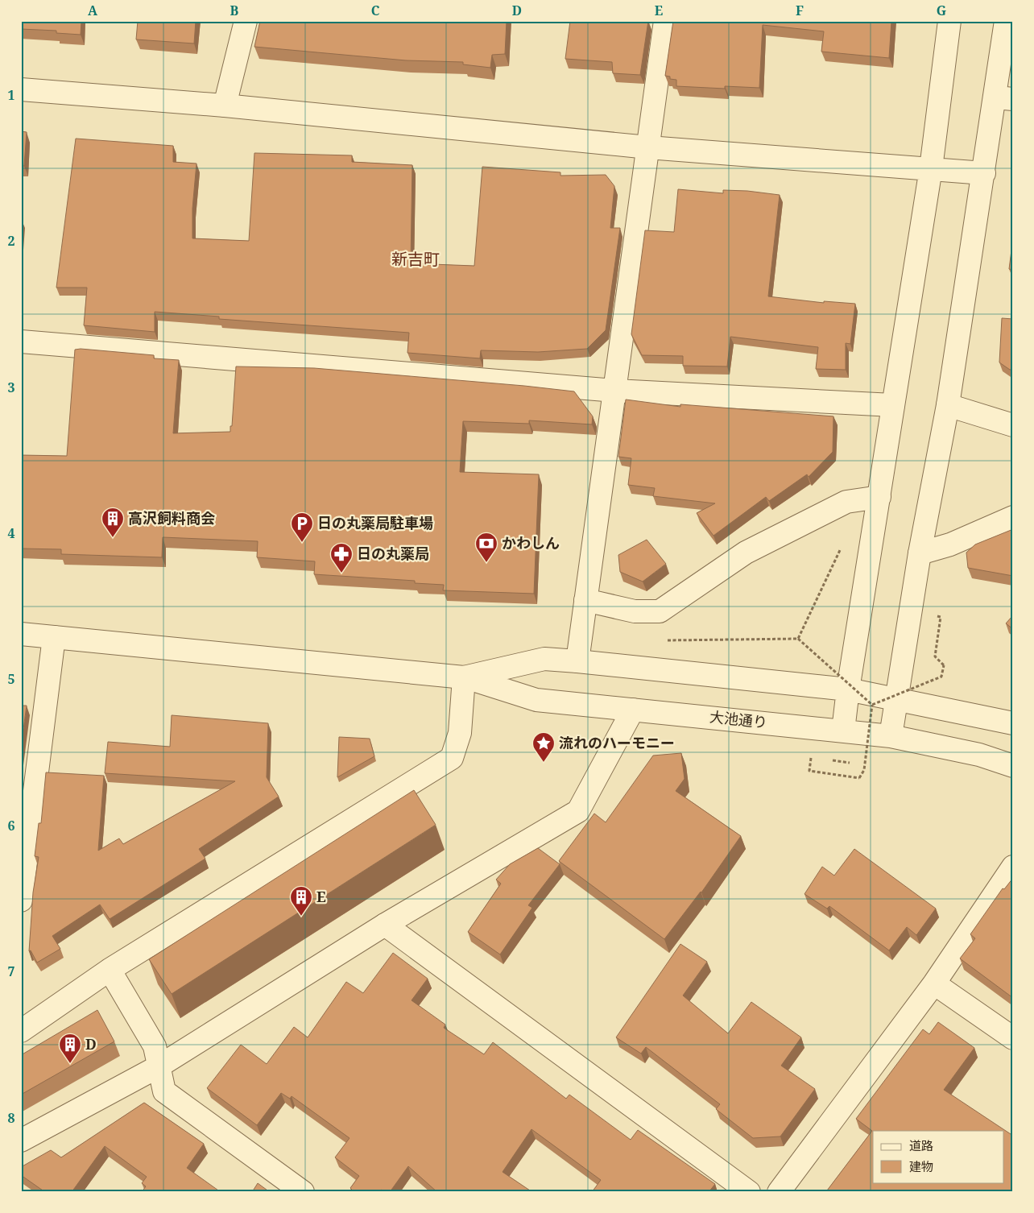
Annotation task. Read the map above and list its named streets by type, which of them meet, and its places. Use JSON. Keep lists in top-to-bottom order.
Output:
{
  "streets": {
    "street": ["大池通り"]
  },
  "districts": ["新吉町"],
  "places": {
    "building": ["高沢飼料商会", "E", "D"],
    "parking": ["日の丸薬局駐車場"],
    "bank": ["かわしん"],
    "pharmacy": ["日の丸薬局"],
    "place": ["流れのハーモニー"]
  },
  "legend": ["道路", "建物"],
  "grid": {
    "columns": [
      "A",
      "B",
      "C",
      "D",
      "E",
      "F",
      "G"
    ],
    "rows": [
      "1",
      "2",
      "3",
      "4",
      "5",
      "6",
      "7",
      "8"
    ]
  }
}
